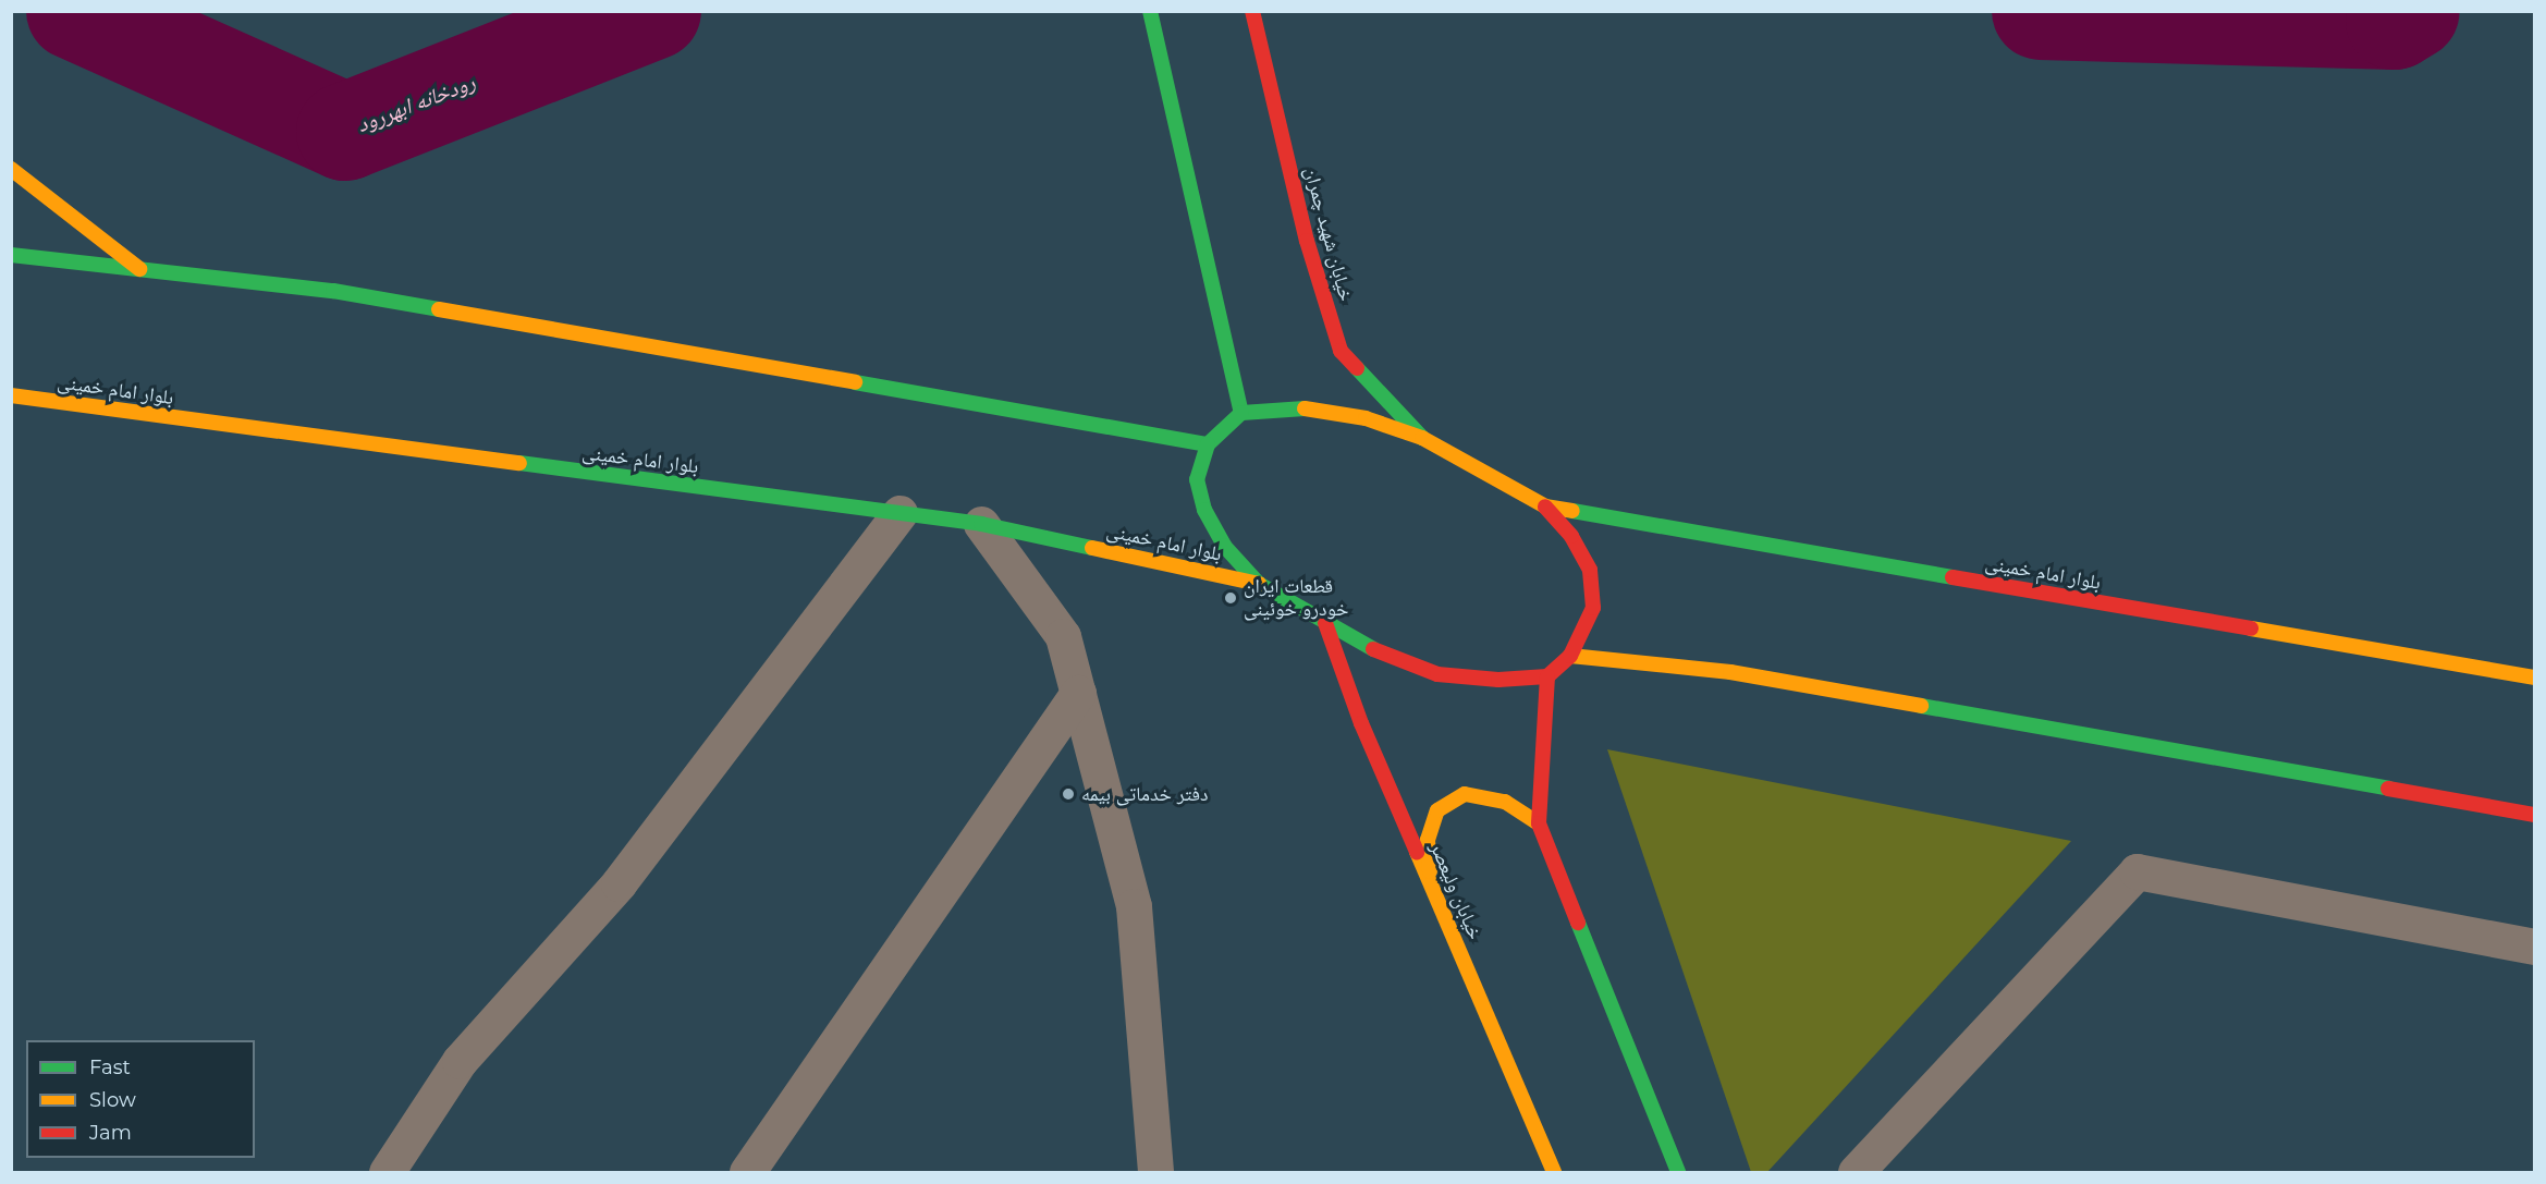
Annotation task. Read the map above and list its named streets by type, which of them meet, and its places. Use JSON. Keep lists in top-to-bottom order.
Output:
{
  "streets": {
    "main road": ["خیابان شهید چمران", "بلوار امام خمینی", "خیابان ولیعصر"]
  },
  "water": ["رودخانه ابهررود"],
  "places": ["قطعات ایران خودرو خوئینی", "دفتر خدماتی بیمه"],
  "legend": ["Fast", "Slow", "Jam"]
}
